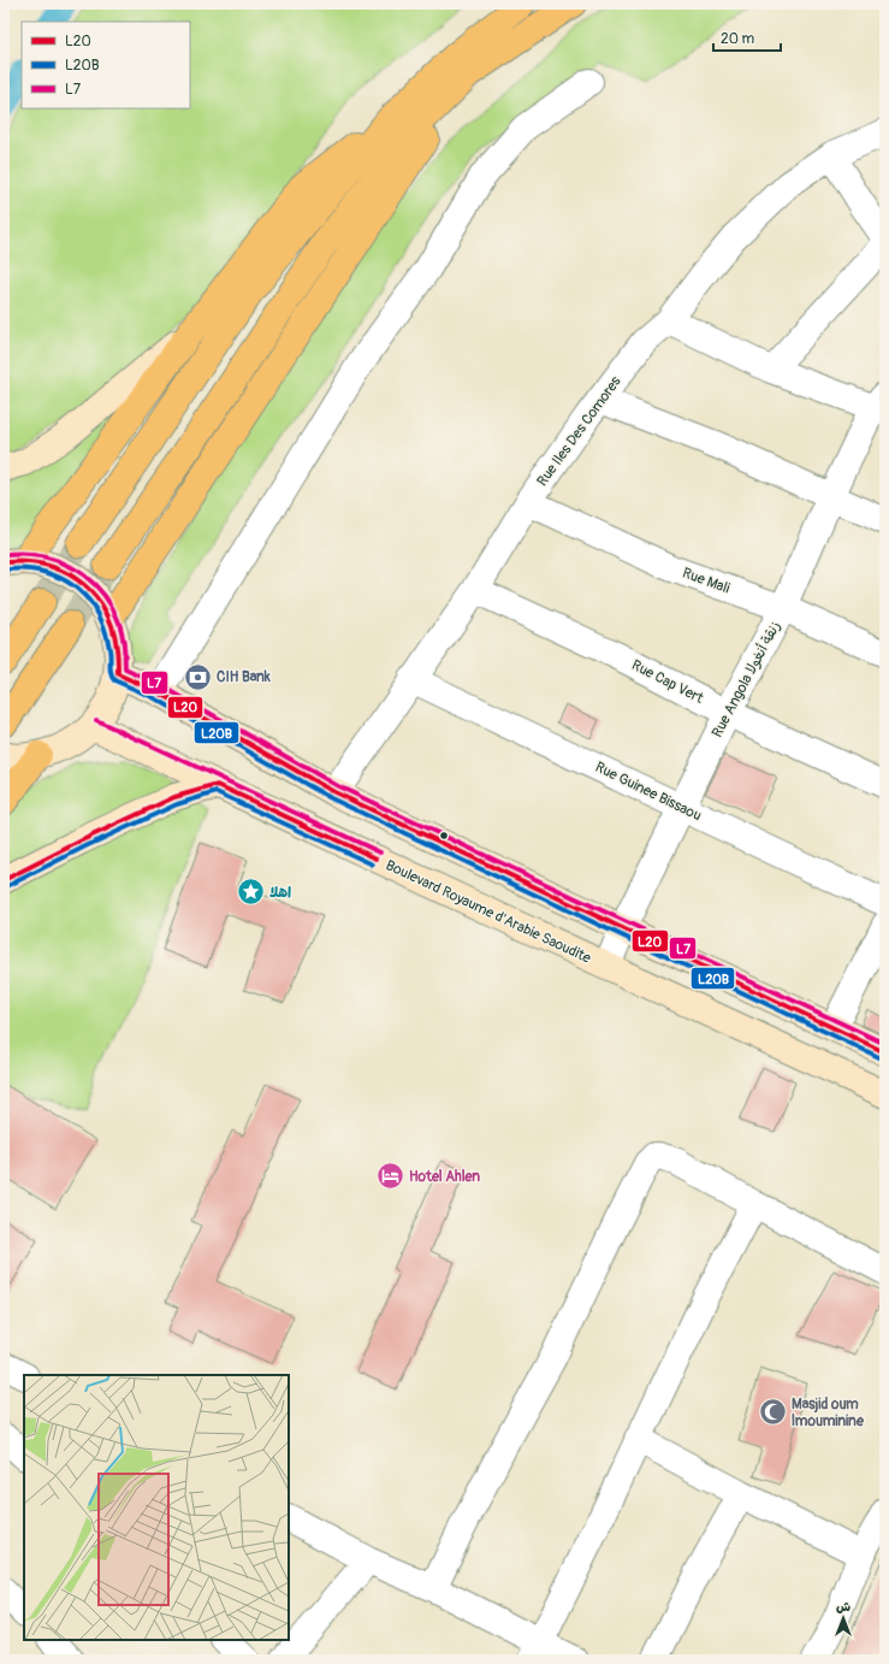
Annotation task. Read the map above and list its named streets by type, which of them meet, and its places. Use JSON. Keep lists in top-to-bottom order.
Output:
{
  "streets": {
    "main road": ["Boulevard Royaume d'Arabie Saoudite"],
    "street": [
      "Rue Iles Des Comores",
      "Rue Mali",
      "Rue Angola زنقة أنغولا",
      "Rue Cap Vert",
      "Rue Guinee Bissaou"
    ]
  },
  "crossings": [
    ["Rue Iles Des Comores", "Rue Mali"],
    ["Rue Iles Des Comores", "Rue Cap Vert"],
    ["Rue Iles Des Comores", "Rue Guinee Bissaou"],
    ["Rue Mali", "Rue Angola زنقة أنغولا"],
    ["Rue Angola زنقة أنغولا", "Rue Cap Vert"],
    ["Rue Angola زنقة أنغولا", "Rue Guinee Bissaou"],
    ["Rue Angola زنقة أنغولا", "Boulevard Royaume d'Arabie Saoudite"]
  ],
  "places": {
    "bank": ["CIH Bank"],
    "place": ["اهلا"],
    "hotel": ["Hotel Ahlen"],
    "mosque": ["Masjid oum lmouminine"]
  },
  "lines": ["transit line L7", "transit line L20", "transit line L20B"],
  "legend": ["L20", "L20B", "L7"],
  "scale_bar": "20 m",
  "north": "top"
}
